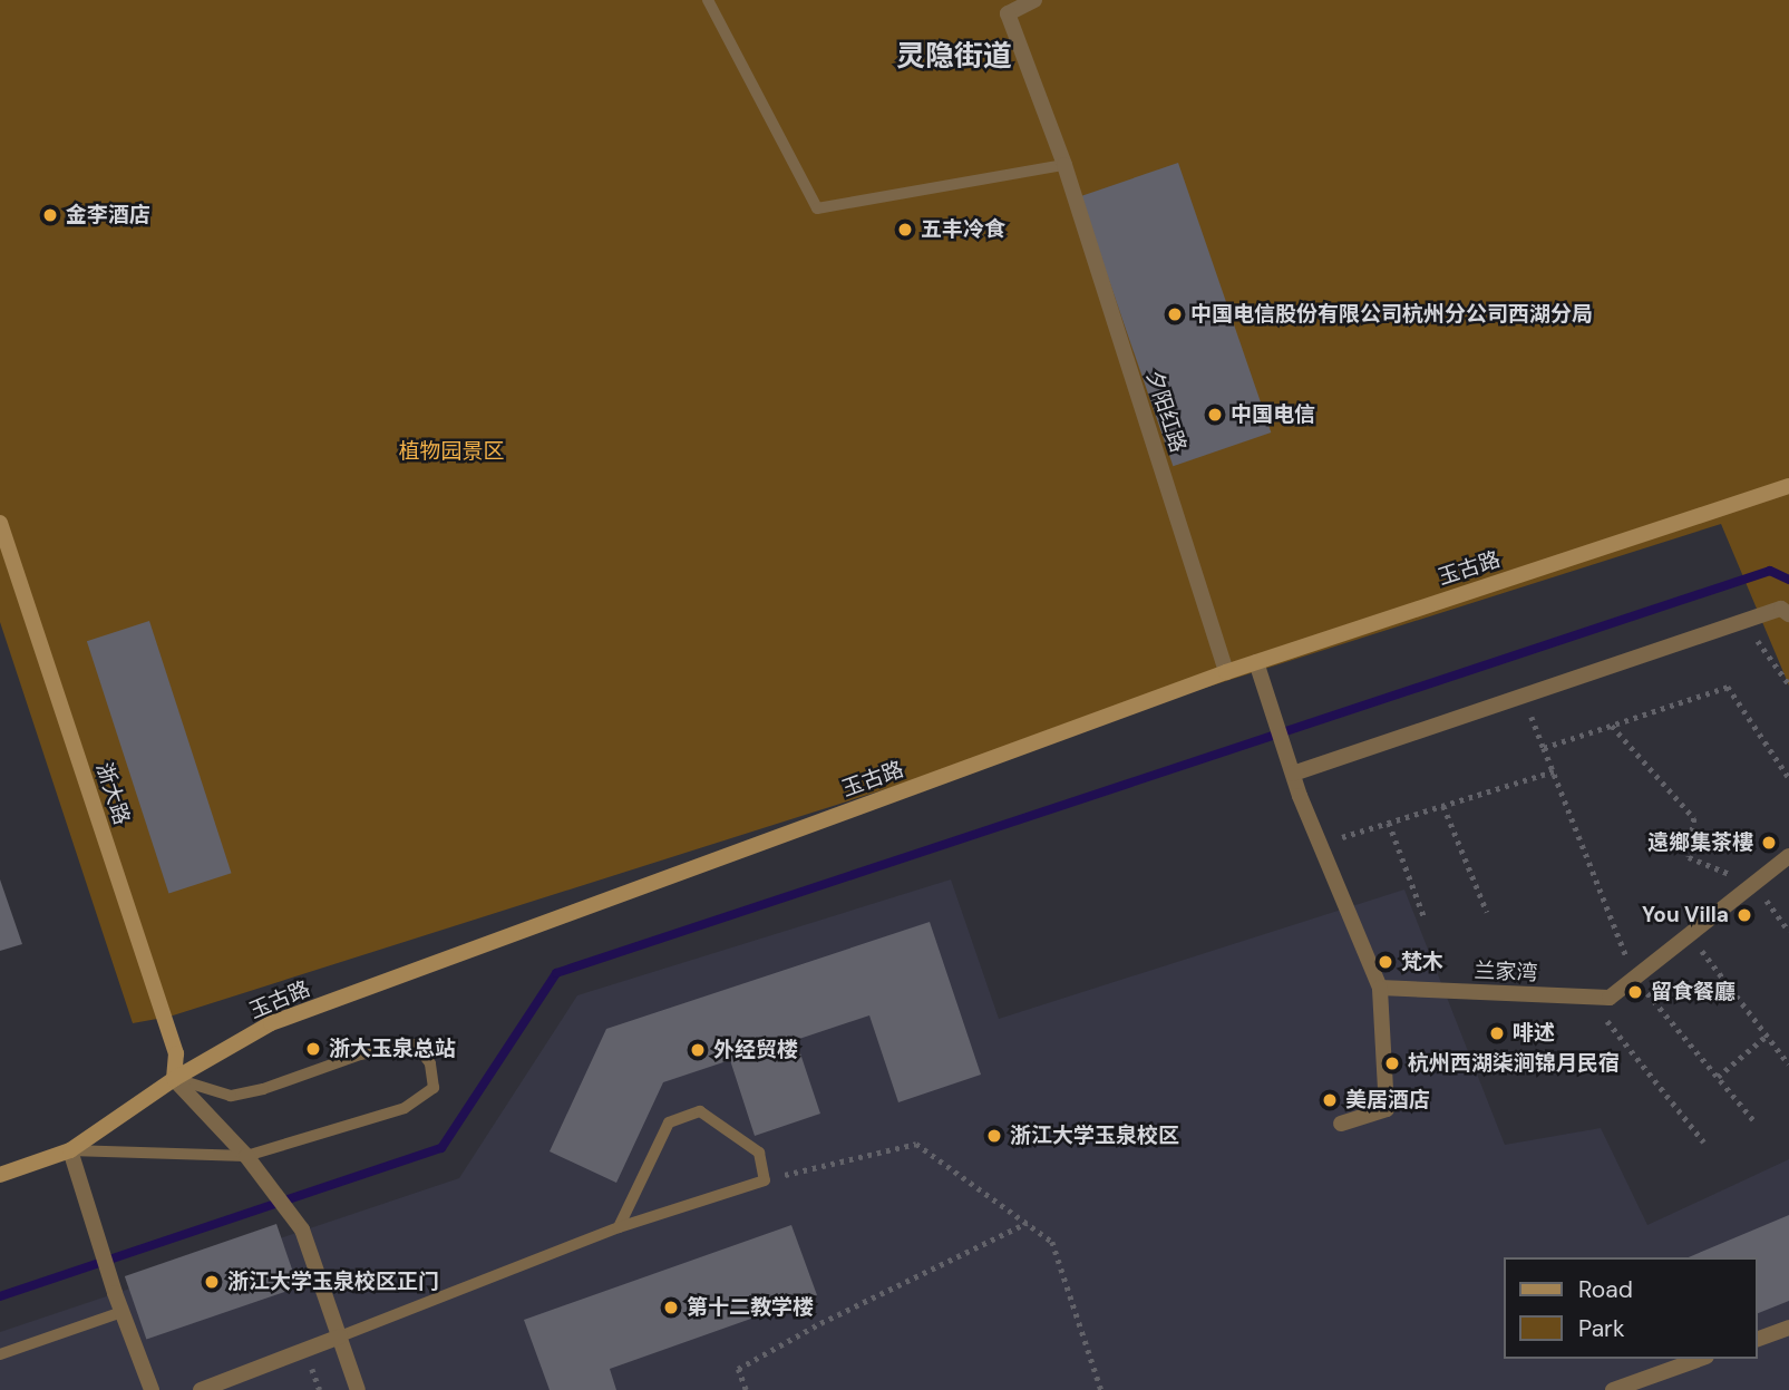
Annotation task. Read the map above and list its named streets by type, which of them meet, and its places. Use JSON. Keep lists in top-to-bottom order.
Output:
{
  "streets": {
    "street": [
      "夕阳红路",
      "玉古路",
      "浙大路",
      "兰家湾"
    ]
  },
  "crossings": [
    ["夕阳红路", "玉古路"],
    ["玉古路", "浙大路"]
  ],
  "districts": ["灵隐街道"],
  "parks": ["植物园景区"],
  "places": [
    "金李酒店",
    "五丰冷食",
    "中国电信股份有限公司杭州分公司西湖分局",
    "中国电信",
    "遠鄉集茶樓",
    "You Villa",
    "梵木",
    "留食餐廳",
    "啡述",
    "浙大玉泉总站",
    "外经贸楼",
    "杭州西湖柒涧锦月民宿",
    "美居酒店",
    "浙江大学玉泉校区",
    "浙江大学玉泉校区正门",
    "第十二教学楼"
  ],
  "legend": ["Road", "Park"]
}
